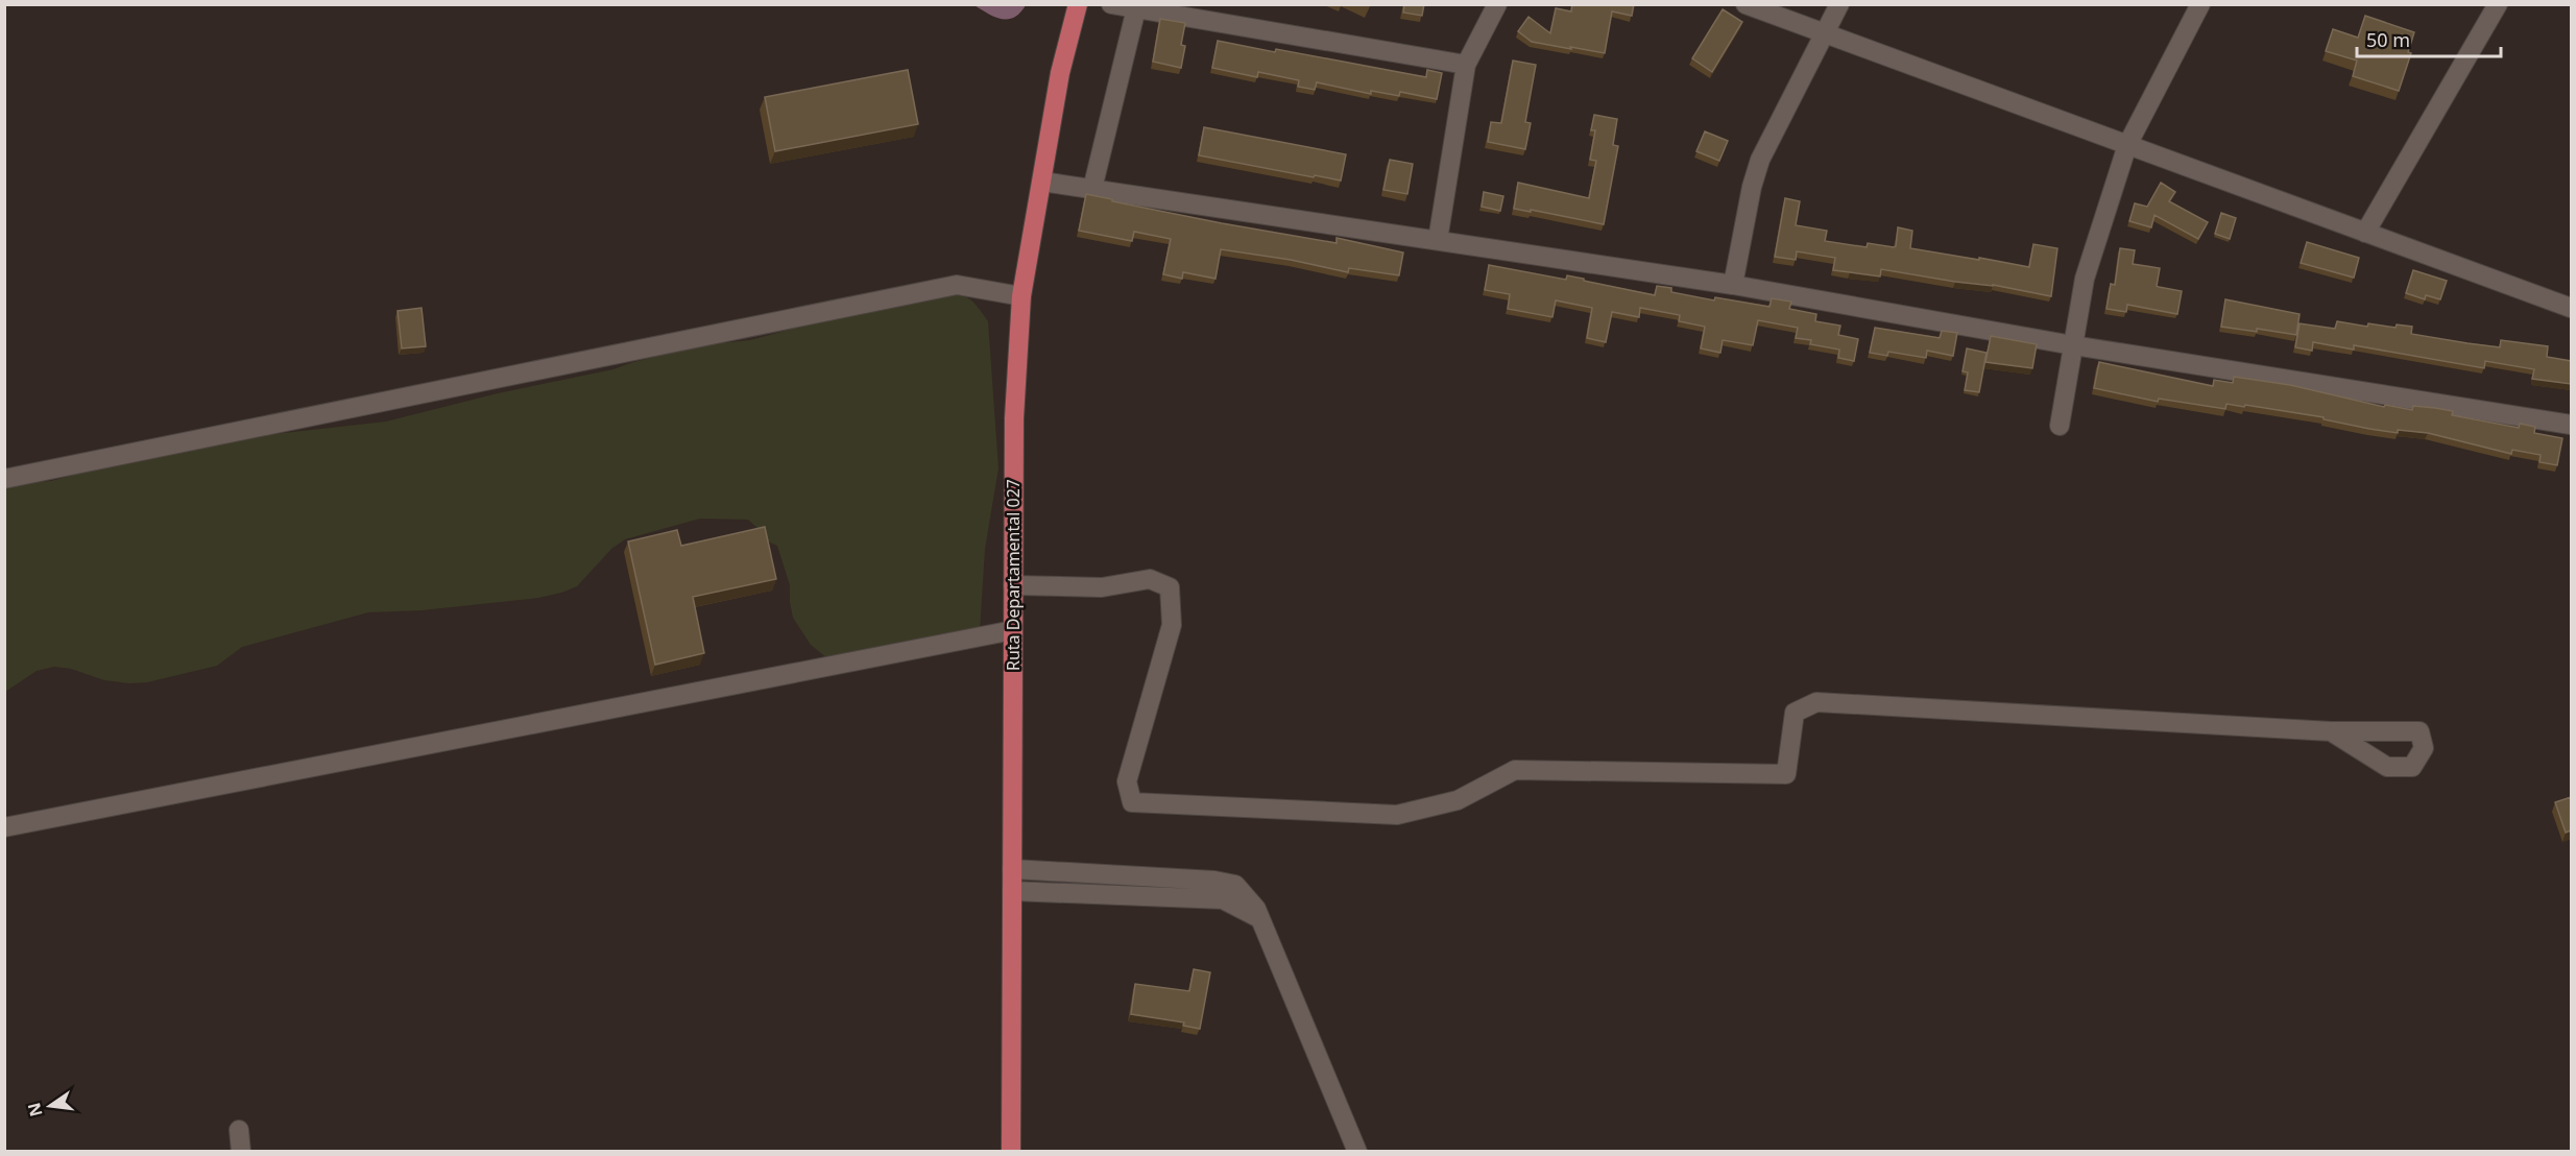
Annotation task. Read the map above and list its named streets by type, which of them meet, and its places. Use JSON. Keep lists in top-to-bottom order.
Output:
{
  "streets": {
    "main road": ["Ruta Departamental 027"]
  },
  "scale_bar": "50 m",
  "north": "left"
}
